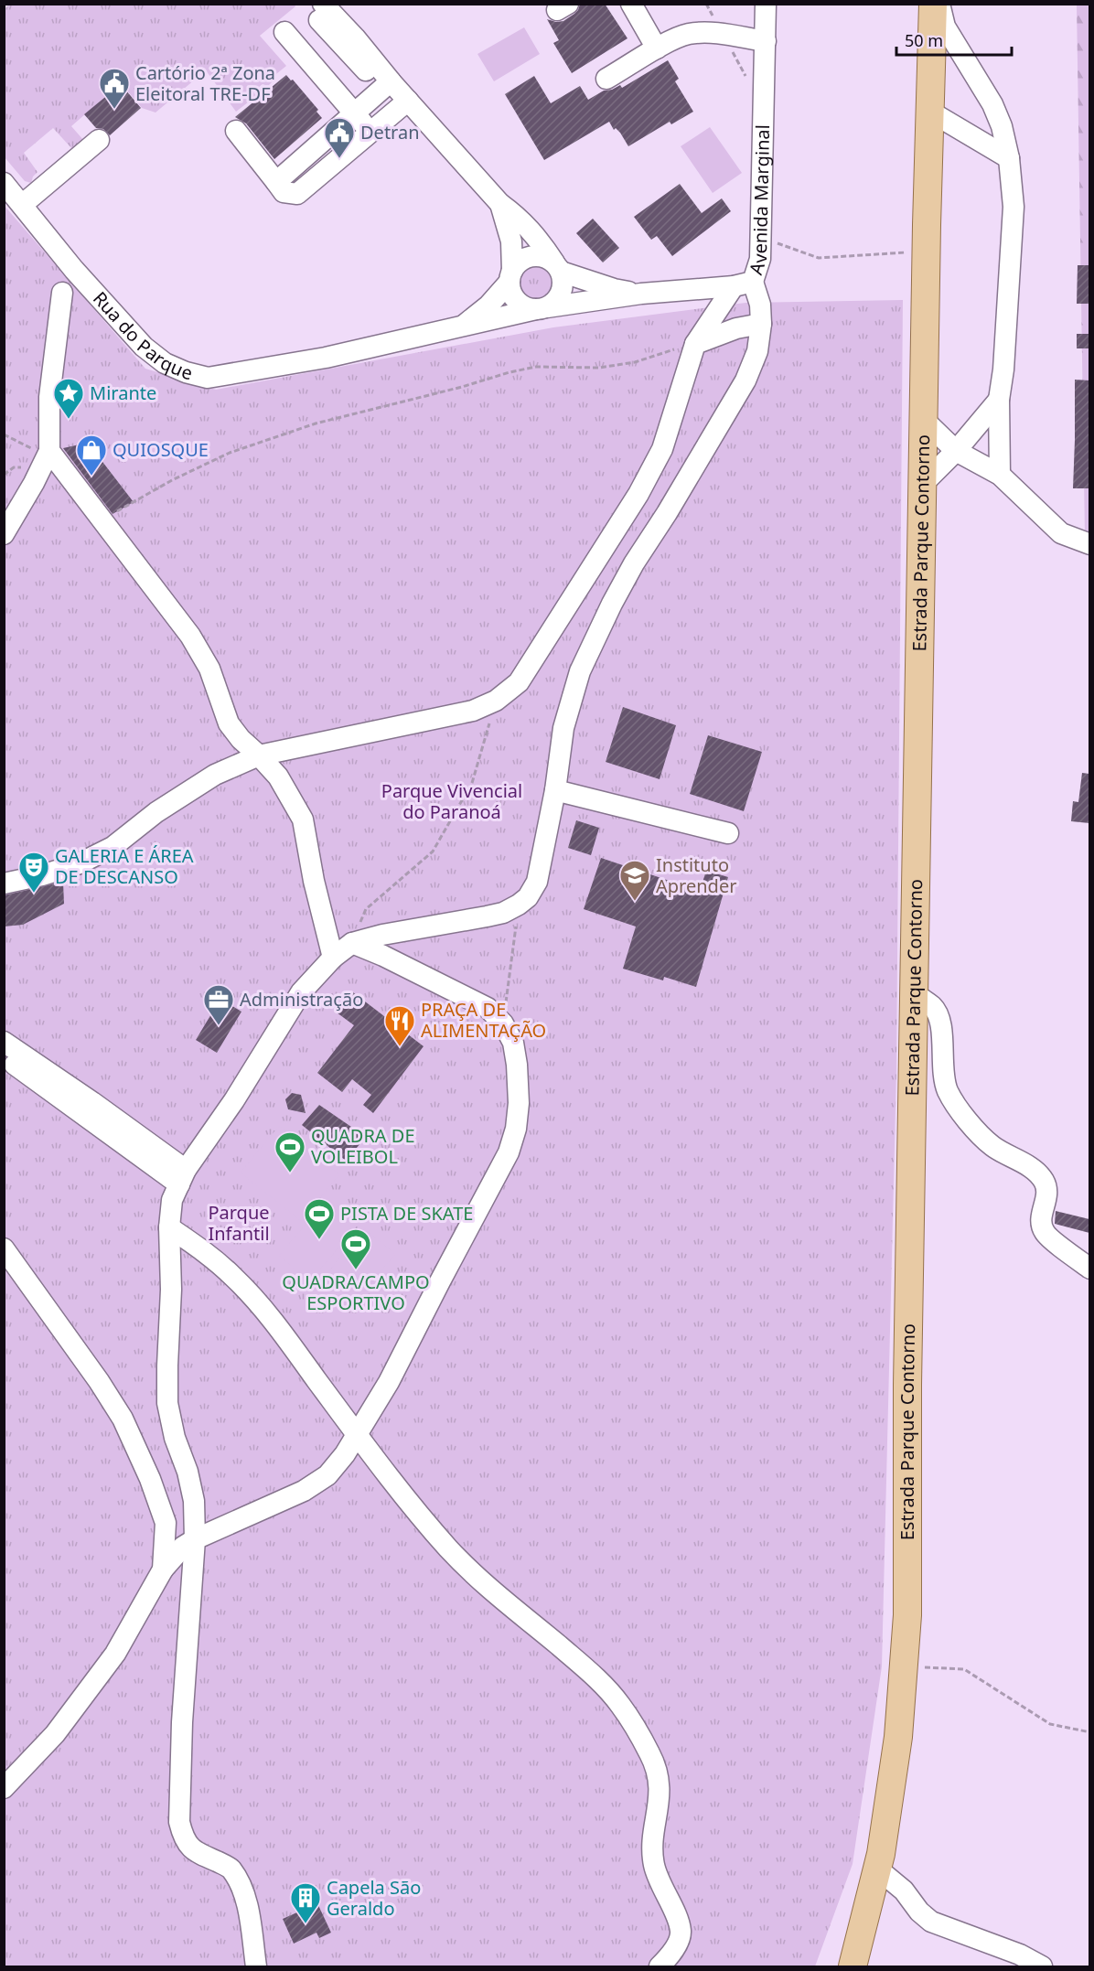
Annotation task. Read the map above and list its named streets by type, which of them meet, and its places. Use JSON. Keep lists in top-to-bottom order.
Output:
{
  "streets": {
    "main road": ["Estrada Parque Contorno"],
    "street": ["Avenida Marginal", "Rua do Parque"]
  },
  "crossings": [
    ["Avenida Marginal", "Rua do Parque"]
  ],
  "parks": ["Parque Vivencial do Paranoá", "Parque Infantil"],
  "places": {
    "public building": ["Cartório 2ª Zona Eleitoral TRE-DF", "Detran"],
    "place": ["Mirante"],
    "shop": ["QUIOSQUE"],
    "theatre": ["GALERIA E ÁREA DE DESCANSO"],
    "school or university": ["Instituto Aprender"],
    "office": ["Administração"],
    "restaurant": ["PRAÇA DE ALIMENTAÇÃO"],
    "sports": ["QUADRA DE VOLEIBOL", "PISTA DE SKATE", "QUADRA/CAMPO ESPORTIVO"],
    "building": ["Capela São Geraldo"]
  },
  "scale_bar": "50 m"
}
